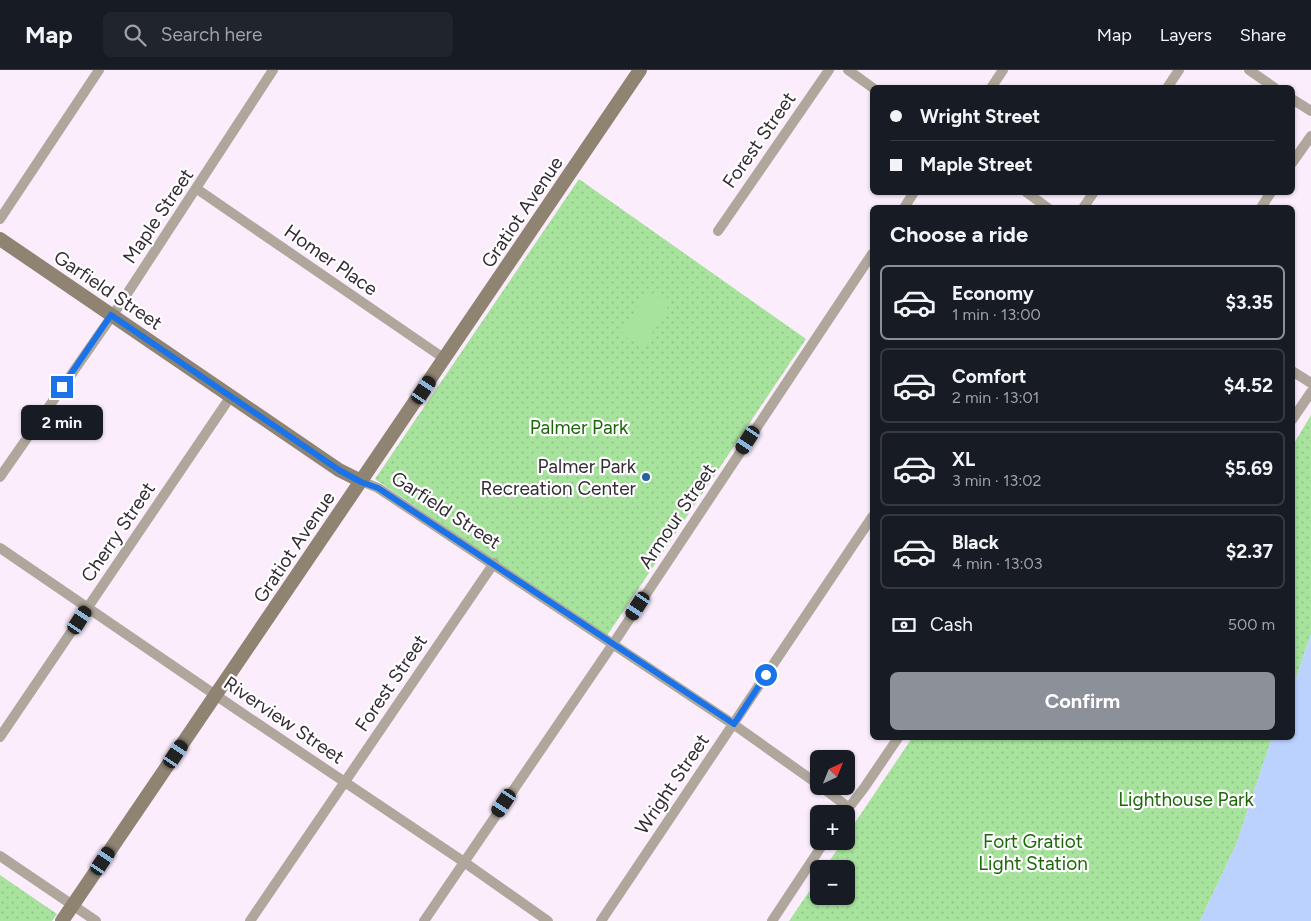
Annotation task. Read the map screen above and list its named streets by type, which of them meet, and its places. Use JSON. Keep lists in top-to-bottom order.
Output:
{
  "streets": {
    "street": [
      "Forest Street",
      "Gratiot Avenue",
      "Maple Street",
      "Homer Place",
      "Garfield Street",
      "Armour Street",
      "Cherry Street",
      "Riverview Street",
      "Wright Street"
    ]
  },
  "crossings": [
    ["Forest Street", "Garfield Street"],
    ["Forest Street", "Riverview Street"],
    ["Gratiot Avenue", "Homer Place"],
    ["Gratiot Avenue", "Garfield Street"],
    ["Gratiot Avenue", "Riverview Street"],
    ["Maple Street", "Homer Place"],
    ["Maple Street", "Garfield Street"],
    ["Garfield Street", "Armour Street"],
    ["Garfield Street", "Cherry Street"],
    ["Garfield Street", "Wright Street"],
    ["Armour Street", "Riverview Street"],
    ["Cherry Street", "Riverview Street"]
  ],
  "parks": ["Palmer Park", "Lighthouse Park", "Fort Gratiot Light Station"],
  "places": ["Palmer Park Recreation Center"],
  "north": "top right",
  "page": {
    "header": "Map",
    "search": "Search here",
    "nav": ["Map", "Layers", "Share"],
    "banner": ["Wright Street", "Maple Street"],
    "heading": "Choose a ride",
    "list": [
      {
        "name": "Economy",
        "note": "1 min · 13:00",
        "value": "$3.35"
      },
      {
        "name": "Comfort",
        "note": "2 min · 13:01",
        "value": "$4.52"
      },
      {
        "name": "XL",
        "note": "3 min · 13:02",
        "value": "$5.69"
      },
      {
        "name": "Black",
        "note": "4 min · 13:03",
        "value": "$2.37"
      }
    ],
    "bubble": "2 min",
    "pay": ["Cash", "500 m"],
    "buttons": "Confirm",
    "map_buttons": ["+", "−"]
  }
}
